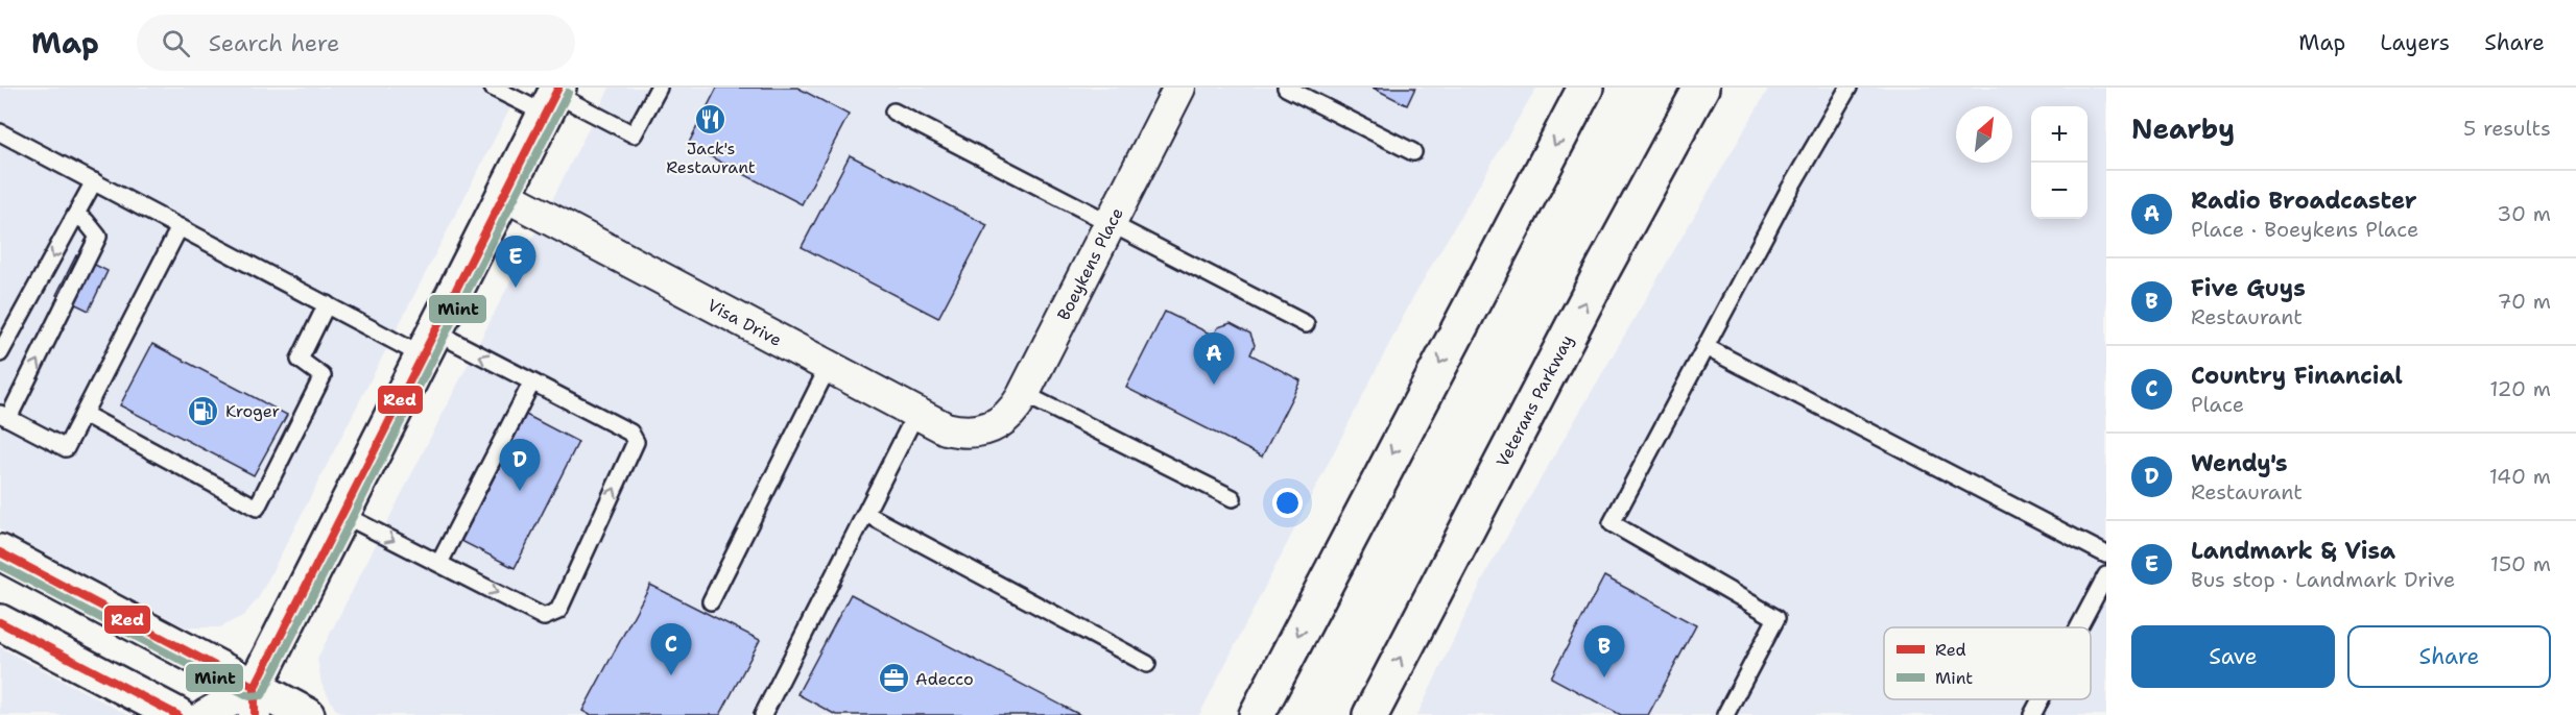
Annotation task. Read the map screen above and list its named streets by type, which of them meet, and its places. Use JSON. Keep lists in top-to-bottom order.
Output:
{
  "streets": {
    "main road": ["Veterans Parkway"],
    "street": ["Boeykens Place", "Visa Drive"]
  },
  "crossings": [
    ["Boeykens Place", "Visa Drive"]
  ],
  "places": {
    "restaurant": ["Jack's Restaurant"],
    "fuel station": ["Kroger"],
    "office": ["Adecco"]
  },
  "lines": ["transit line Red", "transit line Mint"],
  "legend": ["Red", "Mint"],
  "north": "top right",
  "page": {
    "header": "Map",
    "search": "Search here",
    "nav": ["Map", "Layers", "Share"],
    "heading": ["Nearby", "5 results"],
    "map_buttons": ["+", "−"],
    "list": [
      {
        "mark": "A",
        "name": "Radio Broadcaster",
        "note": "Place · Boeykens Place",
        "value": "30 m"
      },
      {
        "mark": "B",
        "name": "Five Guys",
        "note": "Restaurant",
        "value": "70 m"
      },
      {
        "mark": "C",
        "name": "Country Financial",
        "note": "Place",
        "value": "120 m"
      },
      {
        "mark": "D",
        "name": "Wendy's",
        "note": "Restaurant",
        "value": "140 m"
      },
      {
        "mark": "E",
        "name": "Landmark & Visa",
        "note": "Bus stop · Landmark Drive",
        "value": "150 m"
      }
    ],
    "pins": [
      "E",
      "A",
      "D",
      "C",
      "B"
    ],
    "buttons": ["Save", "Share"]
  }
}
